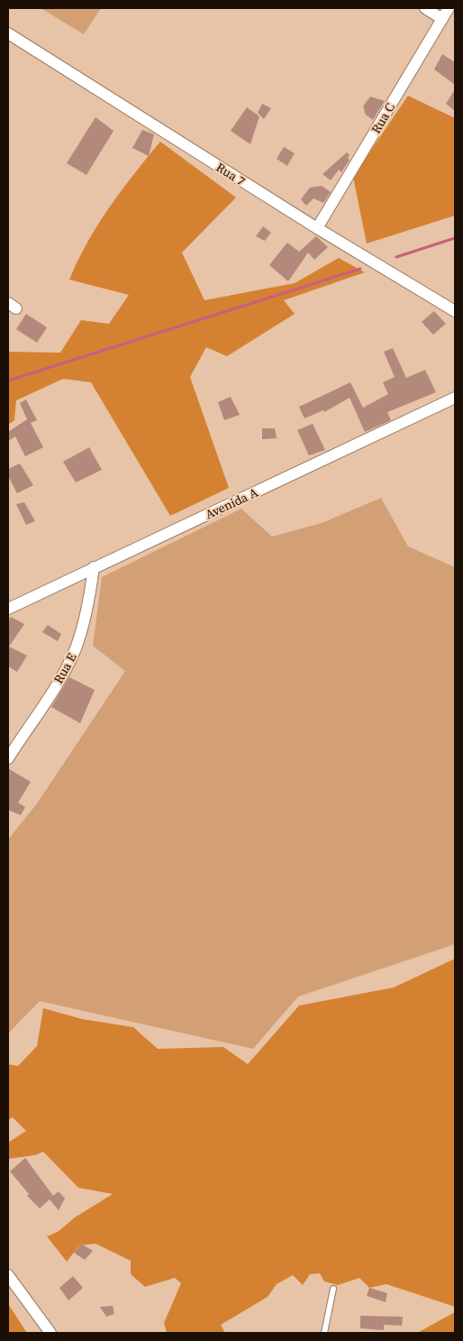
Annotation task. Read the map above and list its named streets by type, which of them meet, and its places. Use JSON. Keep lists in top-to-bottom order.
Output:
{
  "streets": {
    "street": [
      "Rua C",
      "Rua 7",
      "Avenida A",
      "Rua E"
    ]
  },
  "crossings": [
    ["Rua C", "Rua 7"],
    ["Avenida A", "Rua E"]
  ]
}
